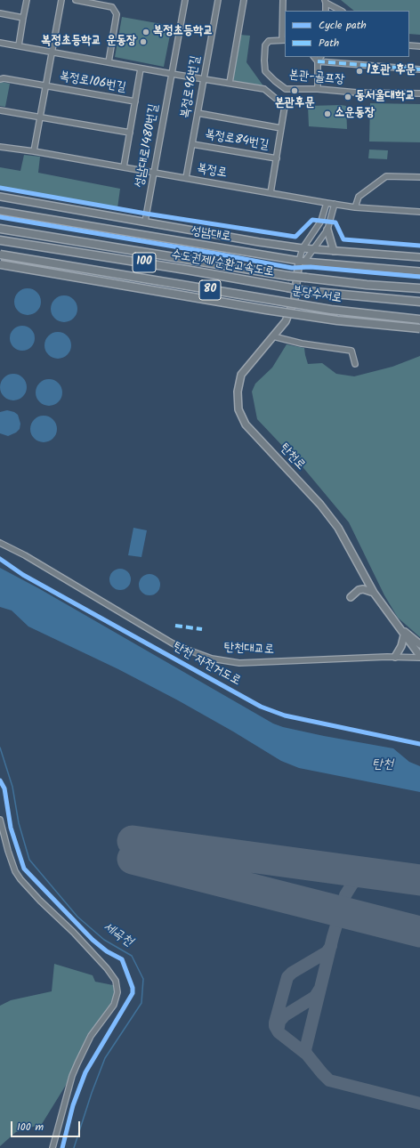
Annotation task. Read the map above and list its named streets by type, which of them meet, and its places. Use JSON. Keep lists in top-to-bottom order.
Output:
{
  "streets": {
    "highway": [
      "100",
      "수도권제1순환고속도로",
      "80",
      "분당수서로"
    ],
    "main road": ["성남대로", "탄천로"],
    "street": [
      "본관-골프장",
      "복정로106번길",
      "복정로96번길",
      "복정로84번길",
      "성남대로1480번길",
      "복정로",
      "탄천대교로"
    ],
    "cycle path": ["탄천 자전거도로"]
  },
  "crossings": [
    ["복정로106번길", "복정로"],
    ["복정로96번길", "복정로84번길"],
    ["복정로96번길", "복정로"],
    ["복정로84번길", "성남대로1480번길"],
    ["복정로84번길", "복정로"],
    ["성남대로1480번길", "복정로"],
    ["성남대로1480번길", "성남대로"],
    ["성남대로", "탄천로"],
    ["탄천로", "탄천대교로"]
  ],
  "water": ["탄천", "세곡천"],
  "places": [
    "복정초등학교",
    "복정초등학교 운동장",
    "1호관 후문",
    "본관후문",
    "동서울대학교",
    "소운동장"
  ],
  "legend": ["Cycle path", "Path"],
  "scale_bar": "100 m"
}
